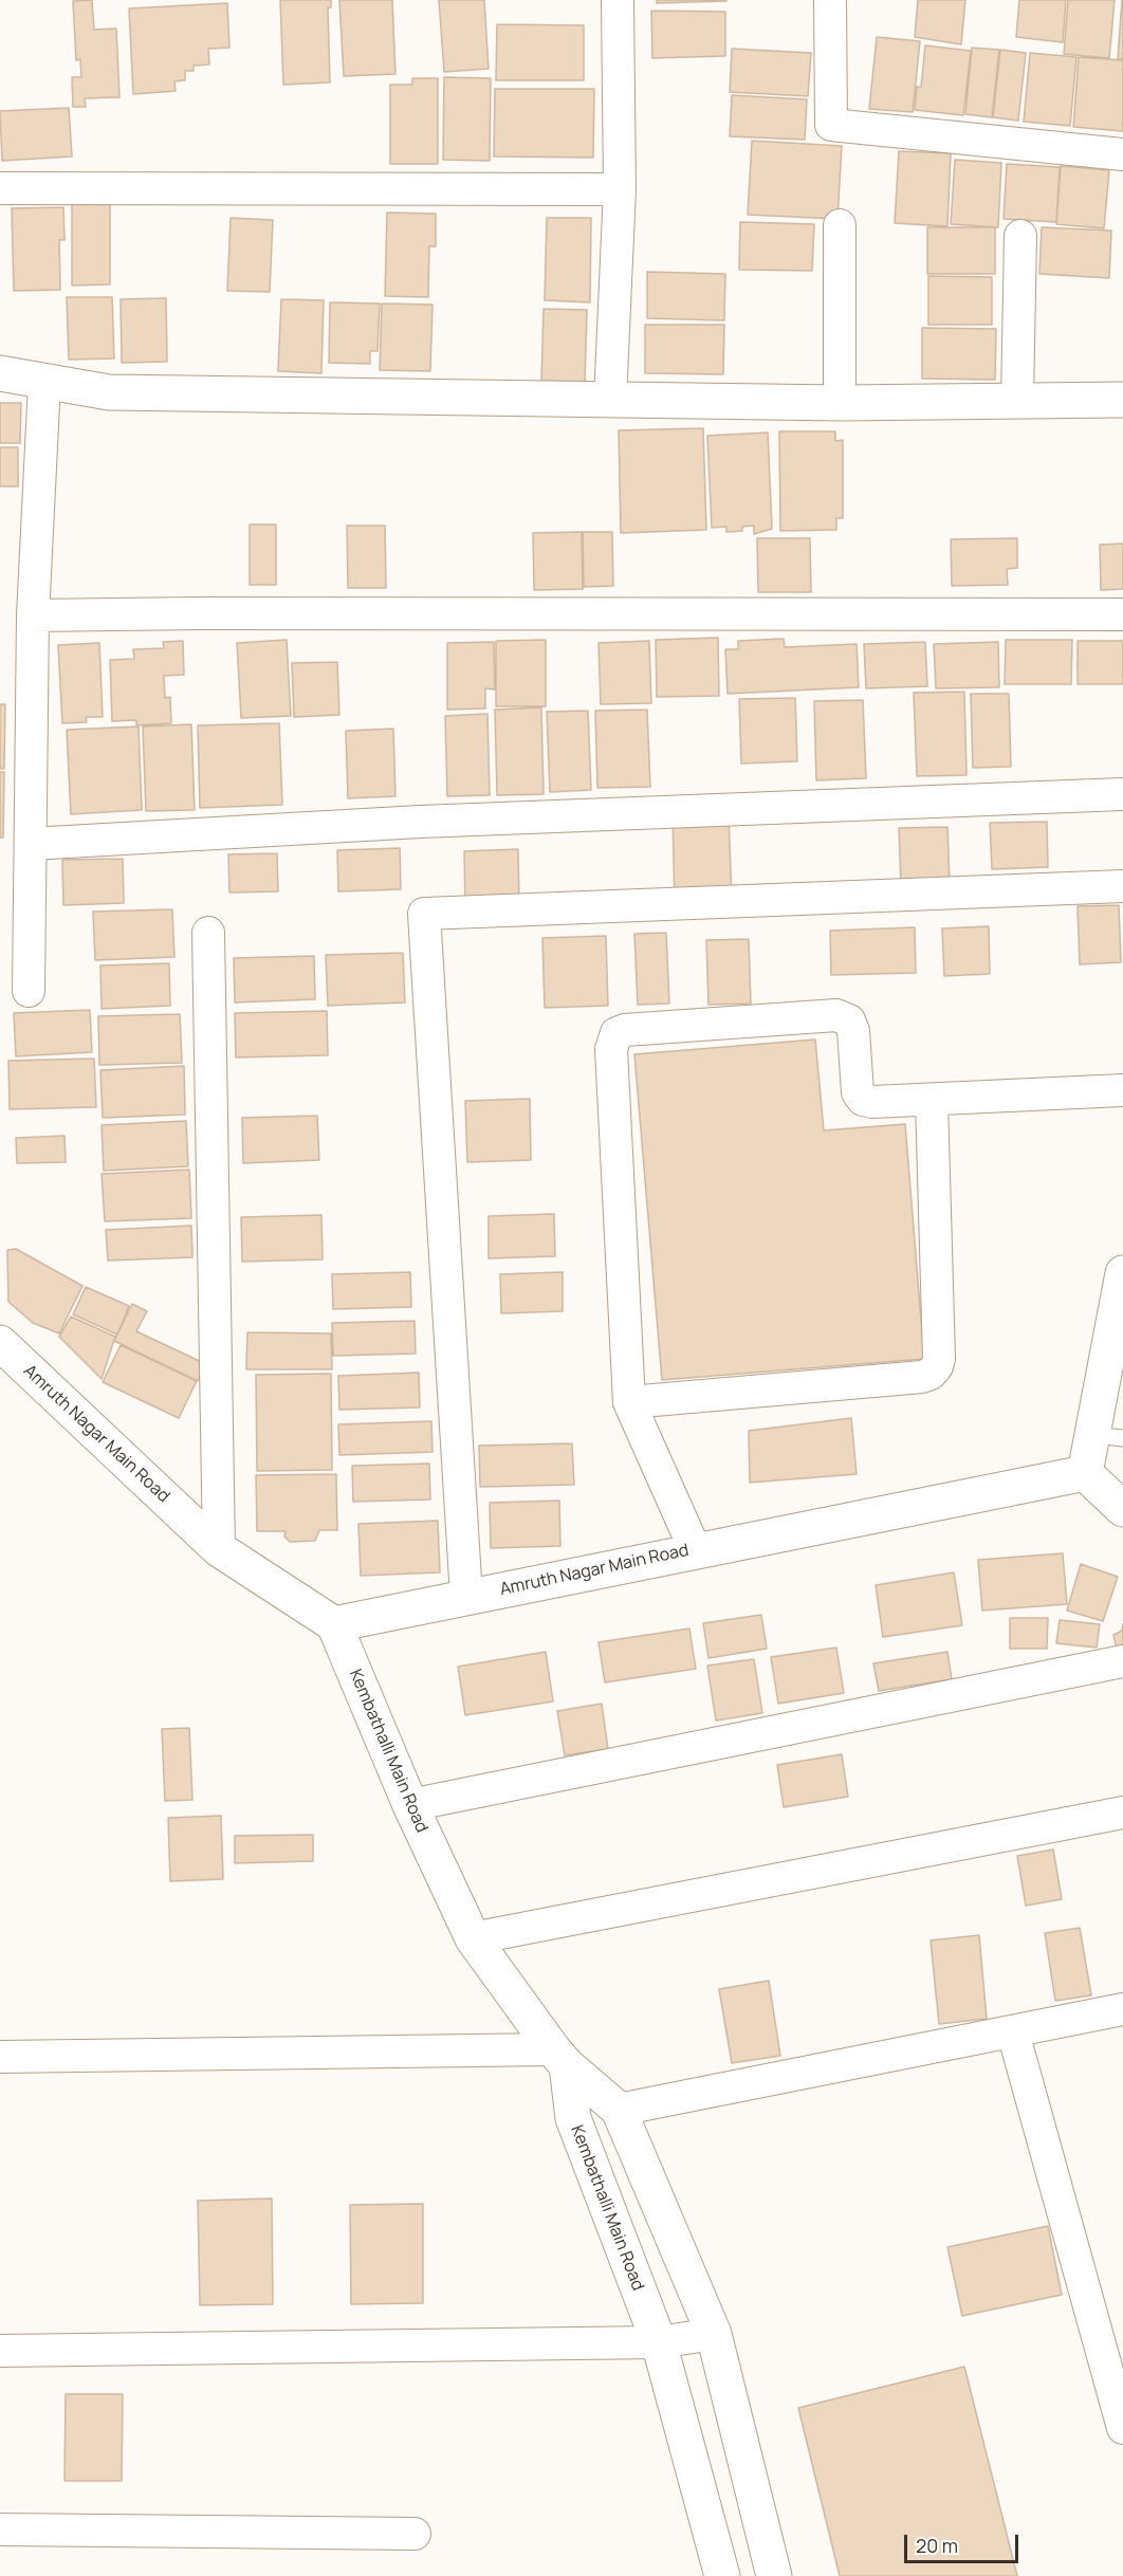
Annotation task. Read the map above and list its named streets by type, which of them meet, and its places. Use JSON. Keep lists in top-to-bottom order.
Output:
{
  "streets": {
    "street": ["Amruth Nagar Main Road", "Kembathalli Main Road"]
  },
  "crossings": [
    ["Amruth Nagar Main Road", "Kembathalli Main Road"]
  ],
  "scale_bar": "20 m"
}
